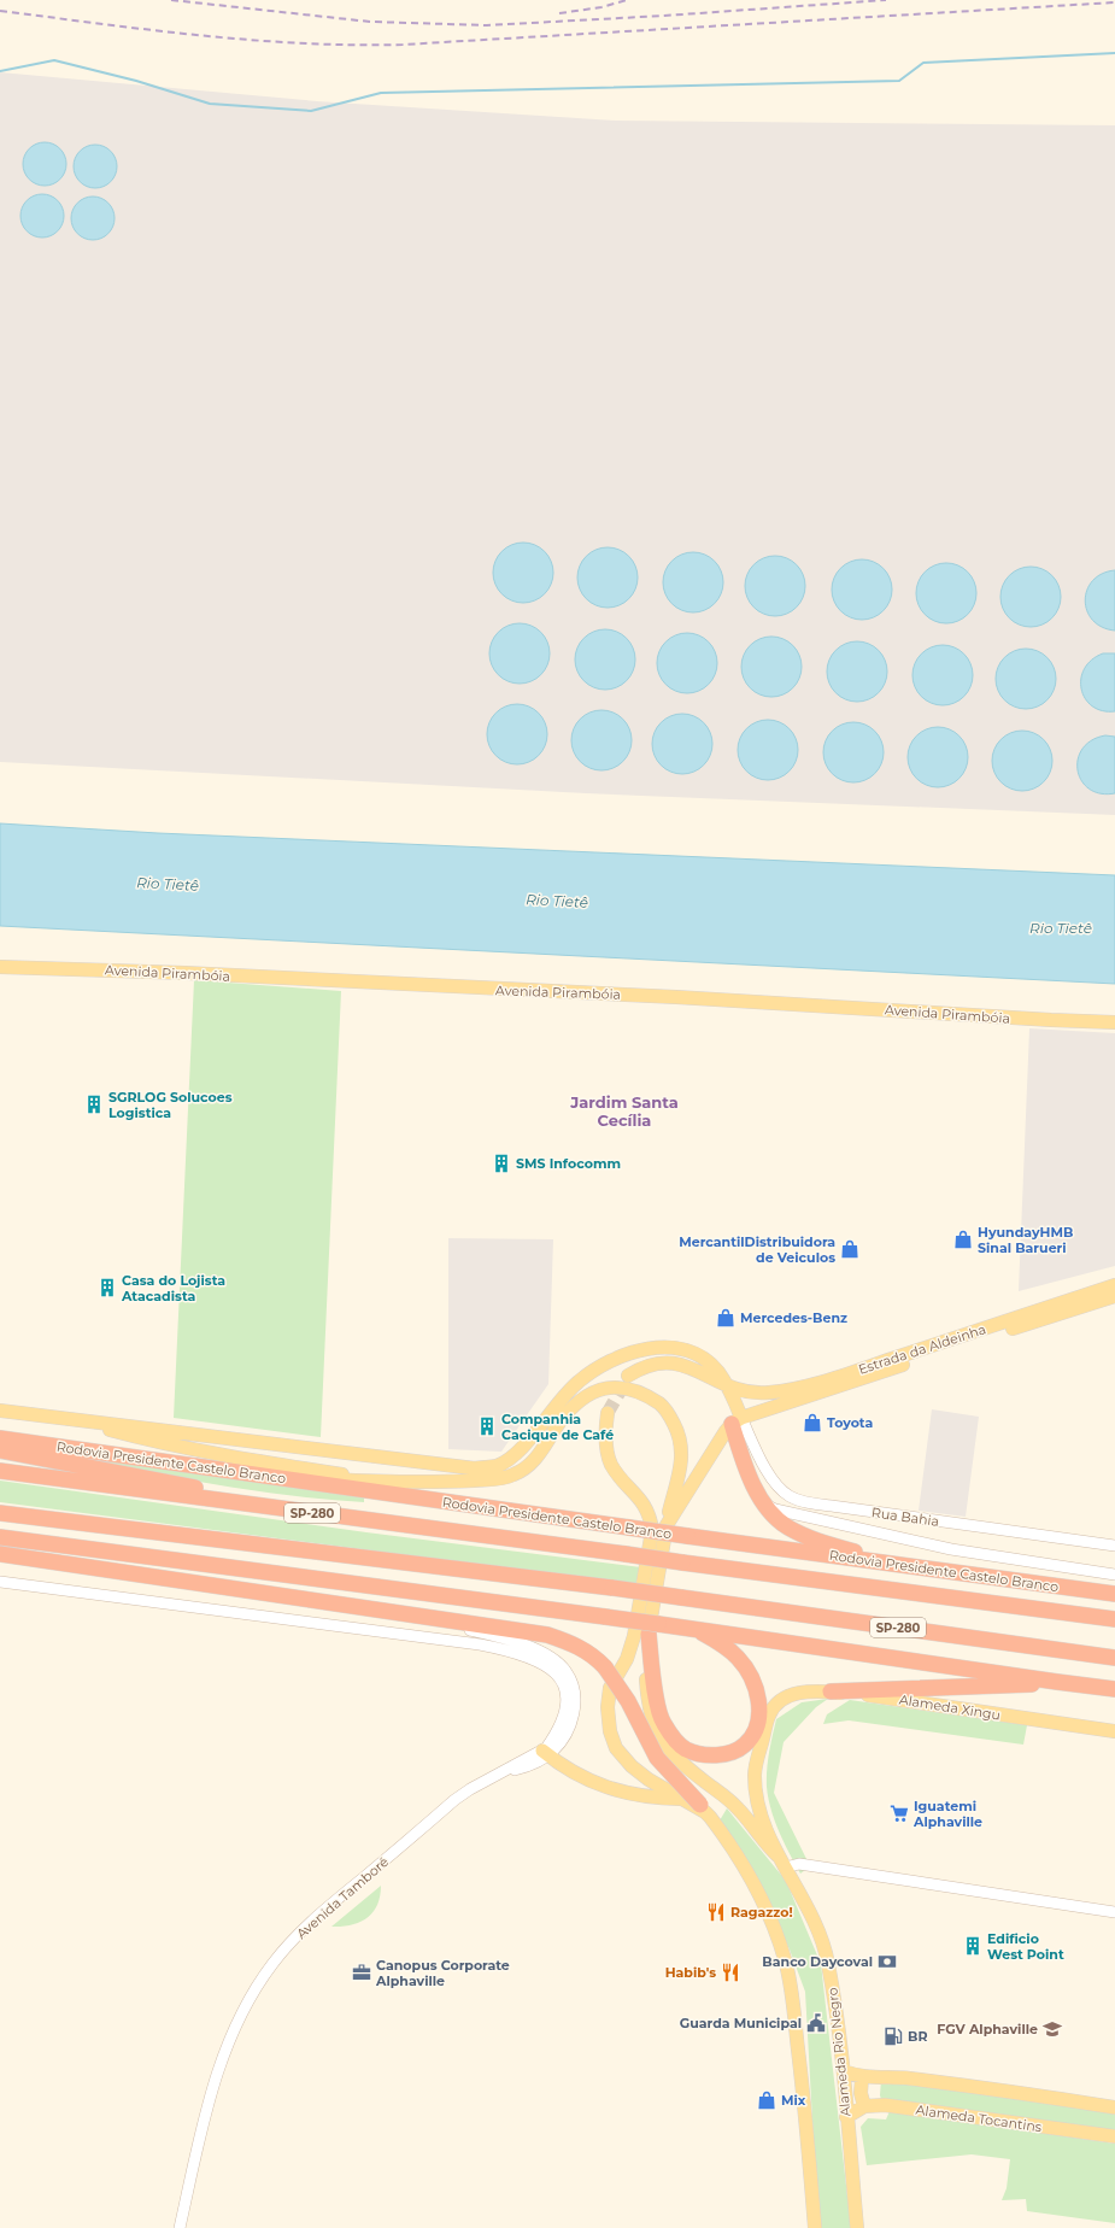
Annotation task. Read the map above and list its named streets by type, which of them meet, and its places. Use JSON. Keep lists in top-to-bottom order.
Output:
{
  "streets": {
    "highway": ["Rodovia Presidente Castelo Branco", "SP-280"],
    "main road": [
      "Avenida Pirambóia",
      "Estrada da Aldeinha",
      "Alameda Xingu",
      "Alameda Rio Negro",
      "Alameda Tocantins"
    ],
    "street": ["Rua Bahia", "Avenida Tamboré"]
  },
  "crossings": [
    ["Estrada da Aldeinha", "Rua Bahia"],
    ["Alameda Xingu", "Alameda Rio Negro"],
    ["Alameda Rio Negro", "Alameda Tocantins"]
  ],
  "districts": ["Jardim Santa Cecília"],
  "water": ["Rio Tietê"],
  "places": {
    "building": [
      "SGRLOG Solucoes Logistica",
      "SMS Infocomm",
      "Casa do Lojista Atacadista",
      "Companhia Cacique de Café",
      "Edificio West Point"
    ],
    "shop": [
      "HyundayHMB Sinal Barueri",
      "MercantilDistribuidora de Veiculos",
      "Mercedes-Benz",
      "Toyota",
      "Mix"
    ],
    "supermarket": ["Iguatemi Alphaville"],
    "restaurant": ["Ragazzo!", "Habib's"],
    "bank": ["Banco Daycoval"],
    "office": ["Canopus Corporate Alphaville"],
    "public building": ["Guarda Municipal"],
    "school or university": ["FGV Alphaville"],
    "fuel station": ["BR"]
  }
}
